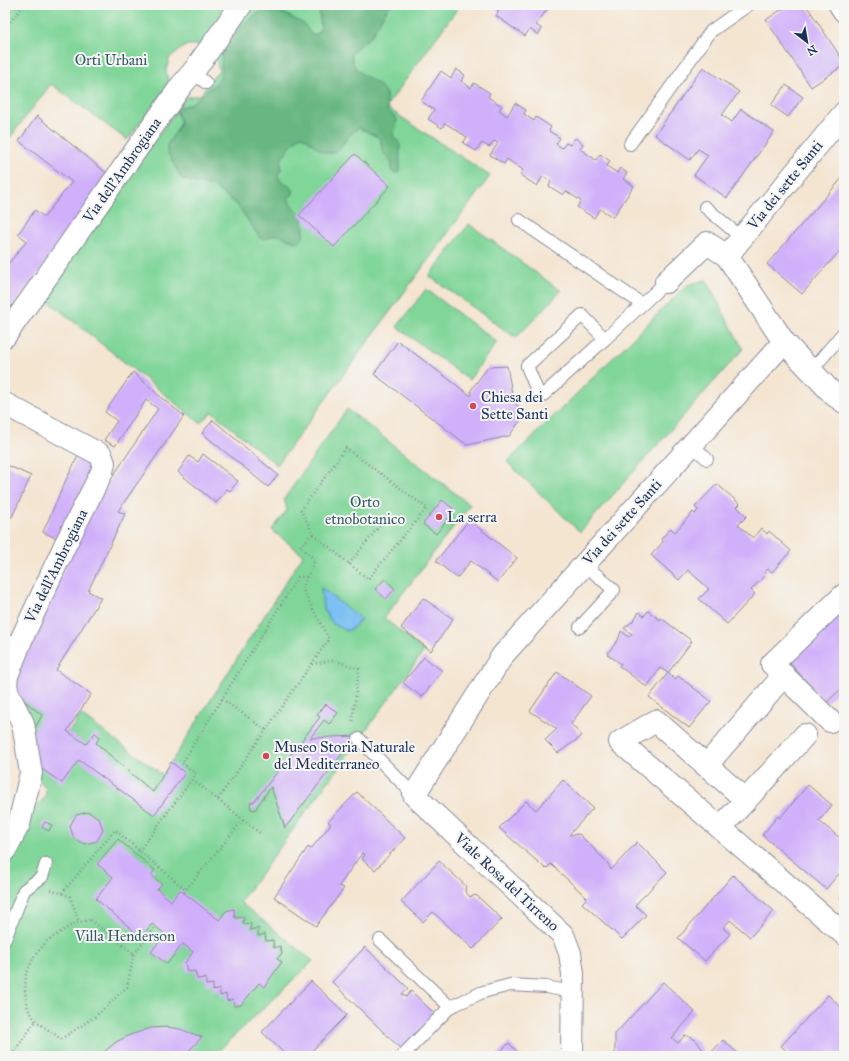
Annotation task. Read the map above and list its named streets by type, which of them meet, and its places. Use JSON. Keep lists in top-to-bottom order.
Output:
{
  "streets": {
    "street": ["Via dell'Ambrogiana", "Via dei sette Santi", "Viale Rosa del Tirreno"]
  },
  "crossings": [
    ["Via dei sette Santi", "Viale Rosa del Tirreno"]
  ],
  "parks": ["Orti Urbani", "Orto etnobotanico", "Villa Henderson"],
  "places": ["Chiesa dei Sette Santi", "La serra", "Museo Storia Naturale del Mediterraneo"],
  "north": "bottom right"
}
